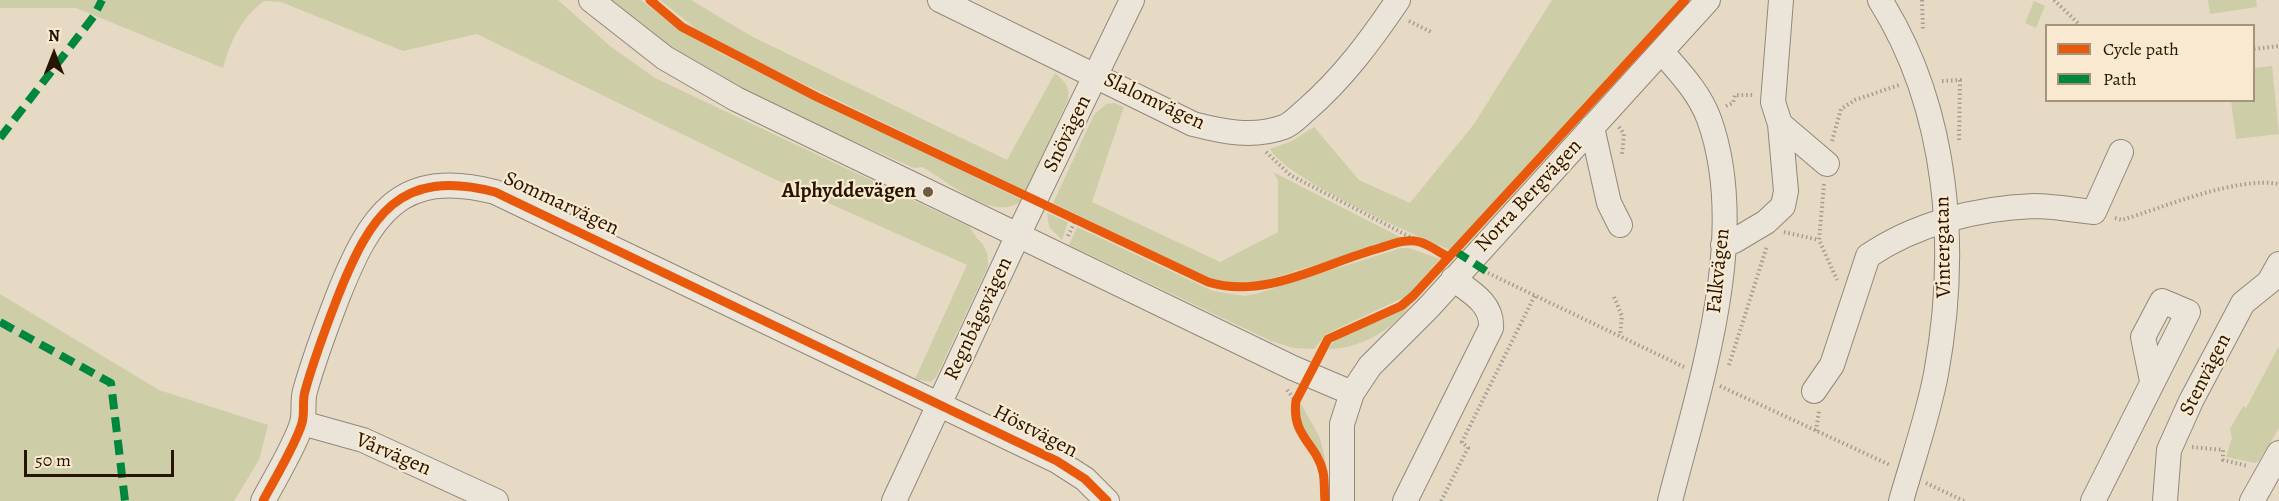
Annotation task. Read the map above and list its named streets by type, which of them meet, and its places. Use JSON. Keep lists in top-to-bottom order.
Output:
{
  "streets": {
    "street": [
      "Slalomvägen",
      "Snövägen",
      "Norra Bergvägen",
      "Sommarvägen",
      "Vintergatan",
      "Falkvägen",
      "Regnbågsvägen",
      "Stenvägen",
      "Höstvägen",
      "Vårvägen"
    ]
  },
  "crossings": [
    ["Slalomvägen", "Snövägen"],
    ["Snövägen", "Regnbågsvägen"],
    ["Norra Bergvägen", "Falkvägen"],
    ["Sommarvägen", "Regnbågsvägen"],
    ["Sommarvägen", "Höstvägen"],
    ["Sommarvägen", "Vårvägen"],
    ["Regnbågsvägen", "Höstvägen"]
  ],
  "places": ["Alphyddevägen"],
  "legend": ["Cycle path", "Path"],
  "scale_bar": "50 m",
  "north": "top"
}
